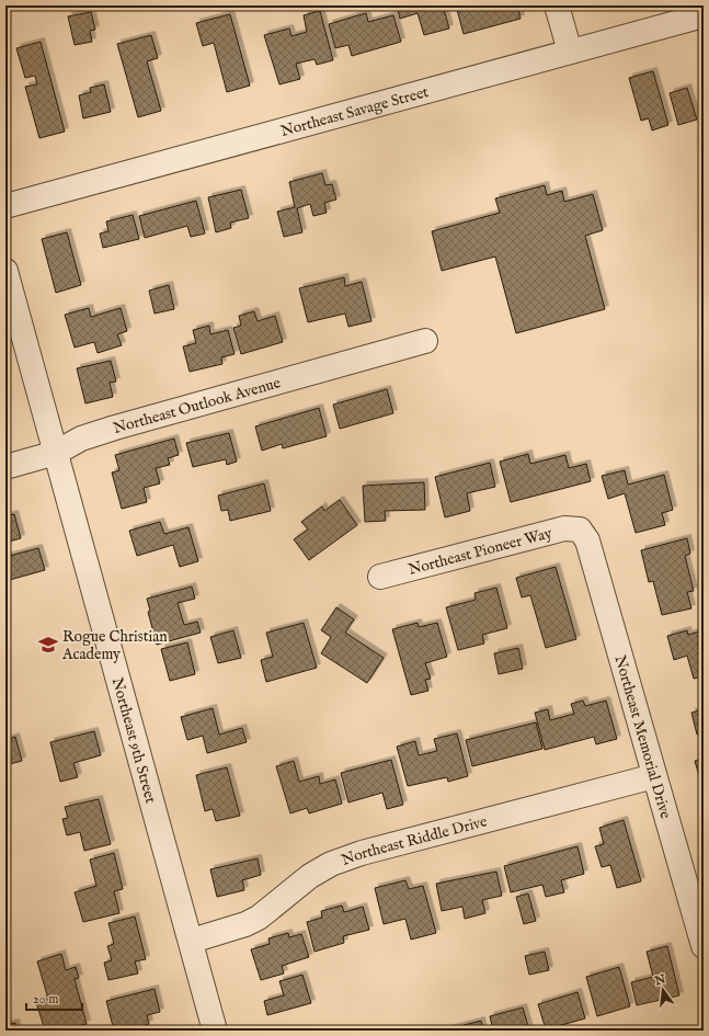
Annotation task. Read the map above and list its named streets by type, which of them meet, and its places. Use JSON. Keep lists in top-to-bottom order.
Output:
{
  "streets": {
    "street": [
      "Northeast Savage Street",
      "Northeast Outlook Avenue",
      "Northeast Pioneer Way",
      "Northeast Memorial Drive",
      "Northeast 9th Street",
      "Northeast Riddle Drive"
    ]
  },
  "crossings": [
    ["Northeast Outlook Avenue", "Northeast 9th Street"],
    ["Northeast Pioneer Way", "Northeast Memorial Drive"],
    ["Northeast Memorial Drive", "Northeast Riddle Drive"],
    ["Northeast 9th Street", "Northeast Riddle Drive"]
  ],
  "places": {
    "school or university": ["Rogue Christian Academy"]
  },
  "scale_bar": "20 m",
  "north": "top"
}
